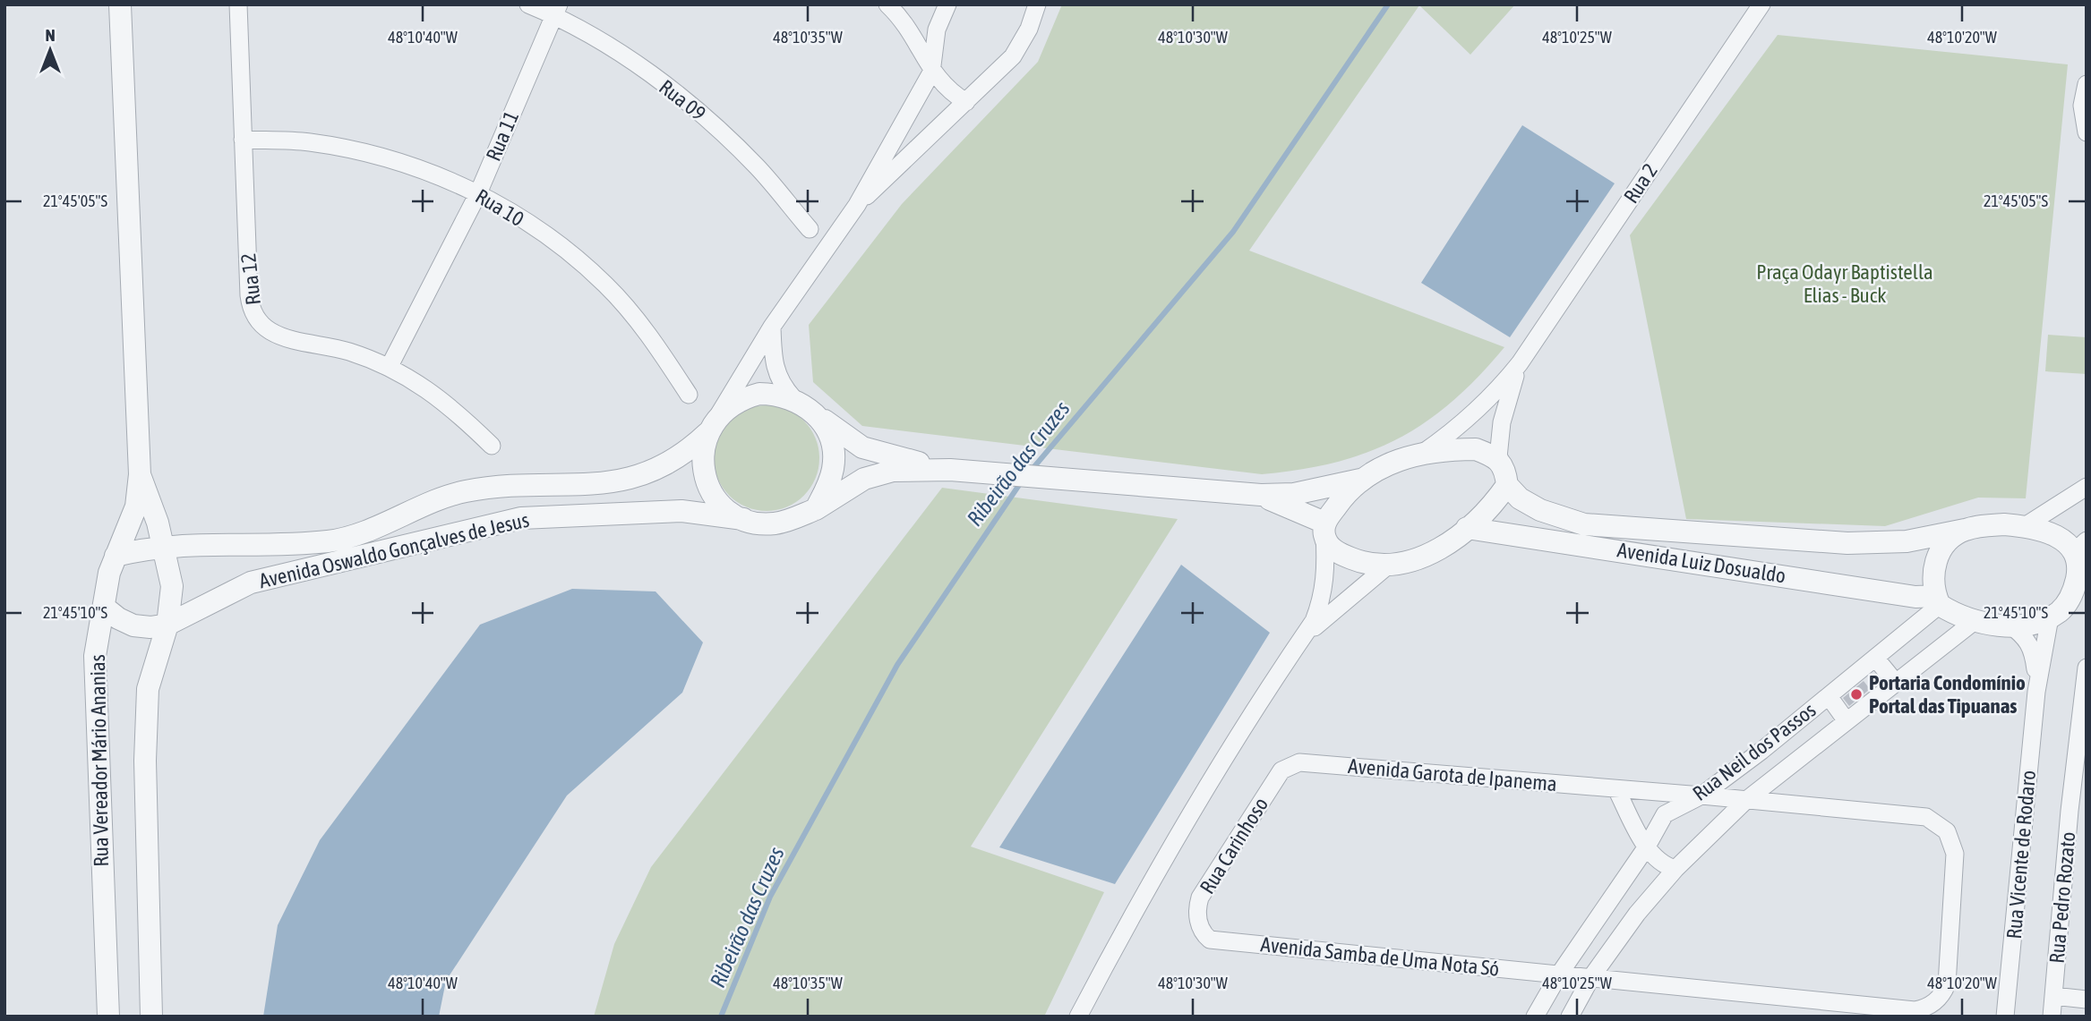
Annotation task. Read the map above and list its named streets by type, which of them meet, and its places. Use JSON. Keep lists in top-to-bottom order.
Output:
{
  "streets": {
    "street": [
      "Rua 09",
      "Rua 11",
      "Rua 2",
      "Rua 10",
      "Rua 12",
      "Avenida Oswaldo Gonçalves de Jesus",
      "Avenida Luiz Dosualdo",
      "Rua Neil dos Passos",
      "Rua Vereador Mário Ananias",
      "Avenida Garota de Ipanema",
      "Rua Carinhoso",
      "Rua Vicente de Rodaro",
      "Rua Pedro Rozato",
      "Avenida Samba de Uma Nota Só"
    ]
  },
  "crossings": [
    ["Rua 09", "Rua 11"],
    ["Rua 11", "Rua 10"],
    ["Rua 11", "Rua 12"],
    ["Rua 10", "Rua 12"],
    ["Avenida Oswaldo Gonçalves de Jesus", "Rua Vereador Mário Ananias"],
    ["Avenida Luiz Dosualdo", "Rua Neil dos Passos"],
    ["Avenida Luiz Dosualdo", "Rua Vicente de Rodaro"],
    ["Rua Neil dos Passos", "Avenida Garota de Ipanema"],
    ["Rua Neil dos Passos", "Rua Vicente de Rodaro"],
    ["Rua Neil dos Passos", "Avenida Samba de Uma Nota Só"],
    ["Avenida Garota de Ipanema", "Rua Carinhoso"],
    ["Avenida Garota de Ipanema", "Avenida Samba de Uma Nota Só"],
    ["Rua Carinhoso", "Avenida Samba de Uma Nota Só"]
  ],
  "water": ["Ribeirão das Cruzes"],
  "parks": ["Praça Odayr Baptistella Elias - Buck"],
  "places": ["Portaria Condomínio Portal das Tipuanas"],
  "north": "top",
  "coordinates": [
    "48°10'40\"W",
    "48°10'35\"W",
    "48°10'30\"W",
    "48°10'25\"W",
    "48°10'20\"W",
    "21°45'05\"S",
    "21°45'10\"S"
  ]
}
